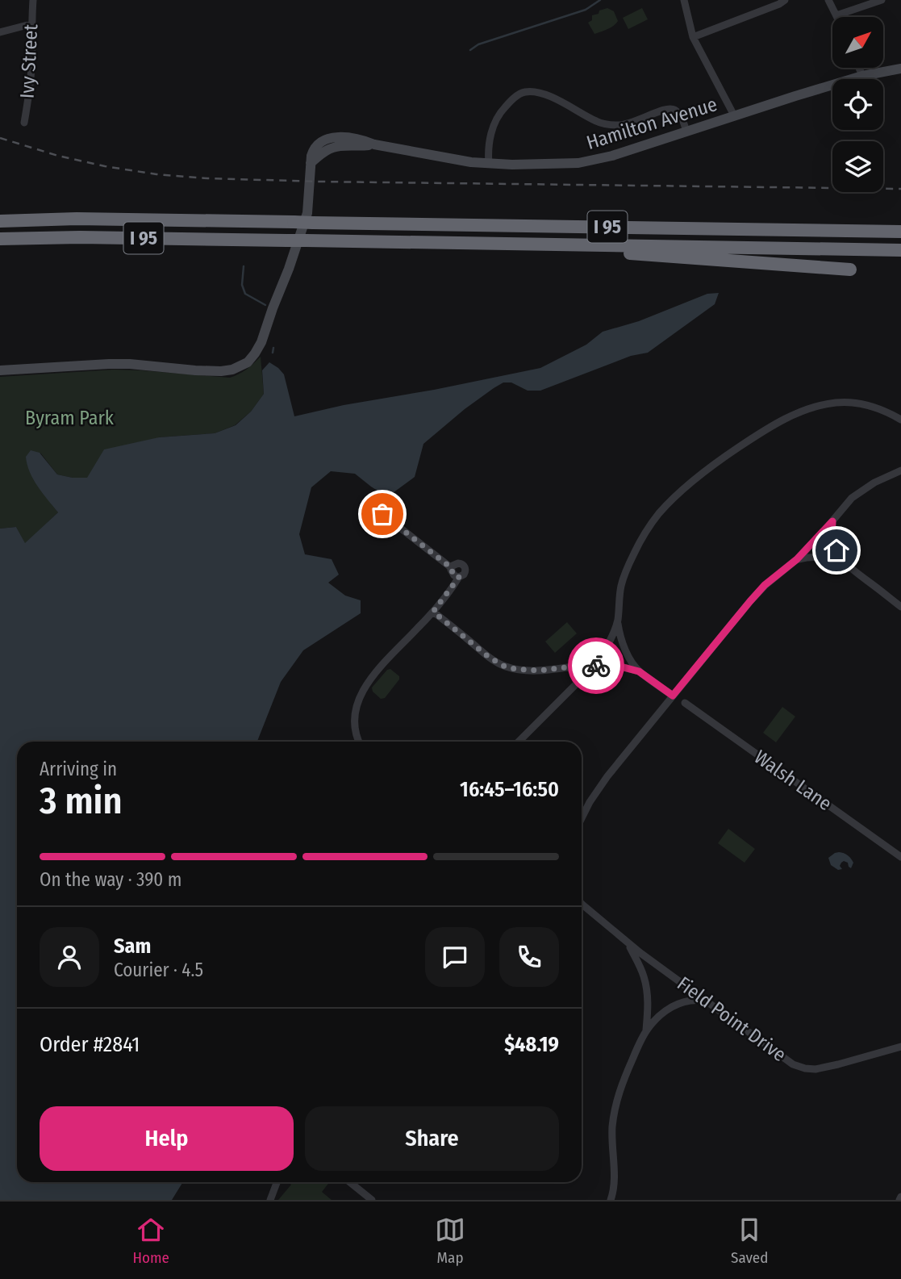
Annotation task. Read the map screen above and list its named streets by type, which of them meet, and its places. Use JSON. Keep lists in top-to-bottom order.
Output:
{
  "streets": {
    "highway": ["I 95"],
    "main road": ["Hamilton Avenue"],
    "street": ["Ivy Street", "Walsh Lane", "Field Point Drive"]
  },
  "parks": ["Byram Park"],
  "north": "top right",
  "page": {
    "heading": ["3 min", "Arriving in", "16:45–16:50"],
    "panel": [
      "Sam",
      "Courier · 4.5",
      "Order #2841",
      "$48.19"
    ],
    "bar": "On the way · 390 m",
    "buttons": ["Help", "Share"],
    "tabs": ["Home", "Map", "Saved"]
  }
}
